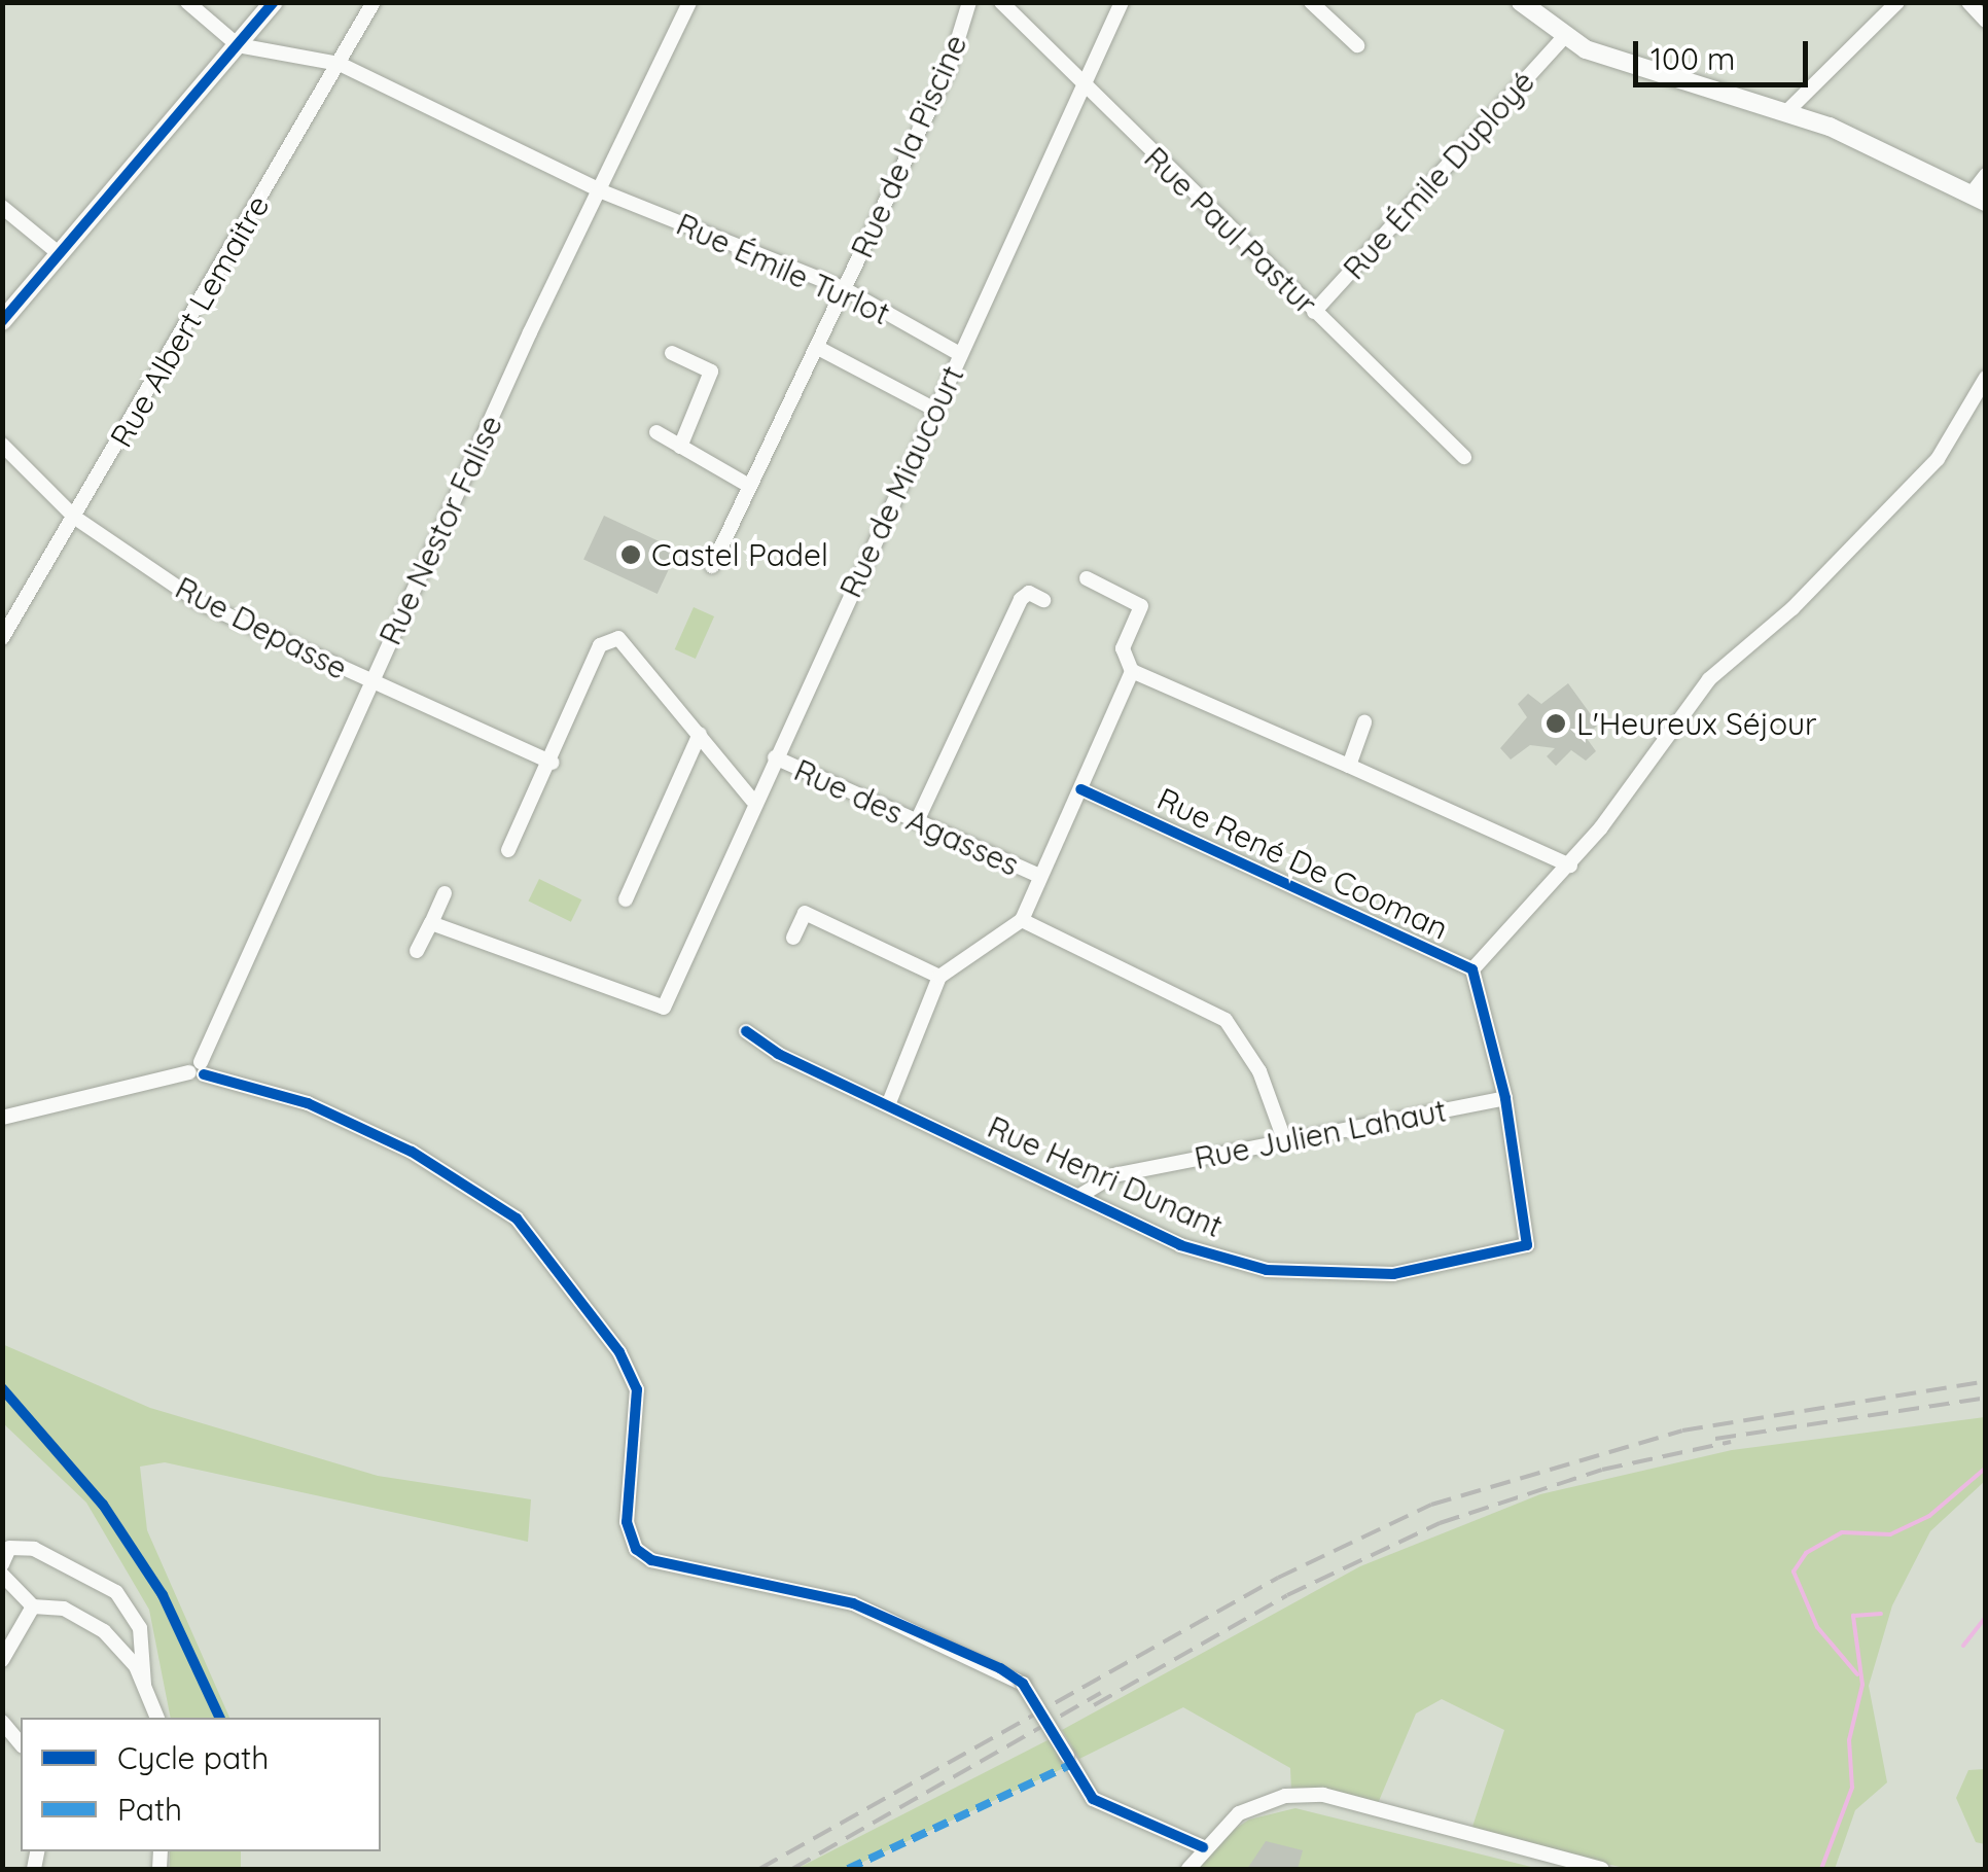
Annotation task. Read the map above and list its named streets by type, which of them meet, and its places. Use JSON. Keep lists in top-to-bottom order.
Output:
{
  "streets": {
    "street": [
      "Rue de la Piscine",
      "Rue Émile Duployé",
      "Rue Paul Pastur",
      "Rue Émile Turlot",
      "Rue Albert Lemaitre",
      "Rue de Miaucourt",
      "Rue Nestor Falise",
      "Rue Depasse",
      "Rue des Agasses",
      "Rue René De Cooman",
      "Rue Julien Lahaut",
      "Rue Henri Dunant"
    ]
  },
  "crossings": [
    ["Rue de la Piscine", "Rue Émile Turlot"],
    ["Rue Émile Duployé", "Rue Paul Pastur"],
    ["Rue Paul Pastur", "Rue de Miaucourt"],
    ["Rue Émile Turlot", "Rue Albert Lemaitre"],
    ["Rue Émile Turlot", "Rue de Miaucourt"],
    ["Rue Émile Turlot", "Rue Nestor Falise"],
    ["Rue Albert Lemaitre", "Rue Depasse"],
    ["Rue de Miaucourt", "Rue des Agasses"],
    ["Rue Nestor Falise", "Rue Depasse"],
    ["Rue René De Cooman", "Rue Julien Lahaut"],
    ["Rue René De Cooman", "Rue Henri Dunant"],
    ["Rue Julien Lahaut", "Rue Henri Dunant"]
  ],
  "places": ["Castel Padel", "L'Heureux Séjour"],
  "legend": ["Cycle path", "Path"],
  "scale_bar": "100 m"
}
